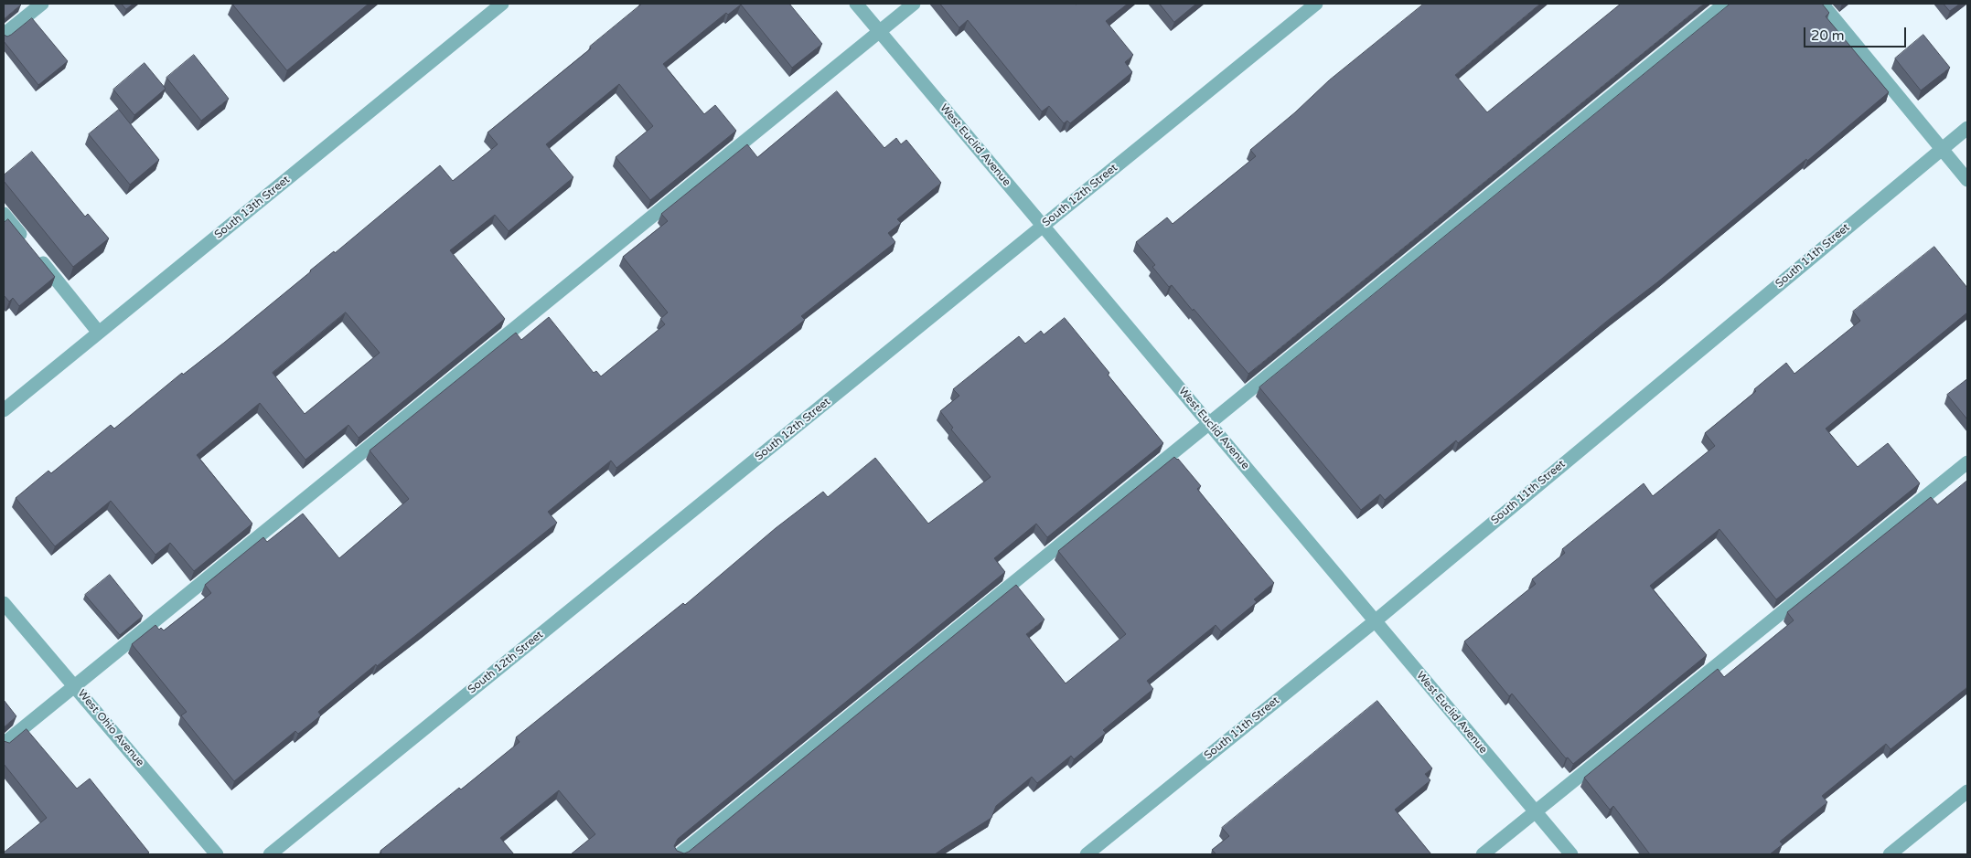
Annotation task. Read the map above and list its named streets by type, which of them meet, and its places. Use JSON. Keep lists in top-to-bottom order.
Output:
{
  "streets": {
    "street": [
      "West Euclid Avenue",
      "South 12th Street",
      "South 13th Street",
      "South 11th Street",
      "West Ohio Avenue"
    ]
  },
  "crossings": [
    ["West Euclid Avenue", "South 12th Street"],
    ["West Euclid Avenue", "South 11th Street"]
  ],
  "scale_bar": "20 m"
}
